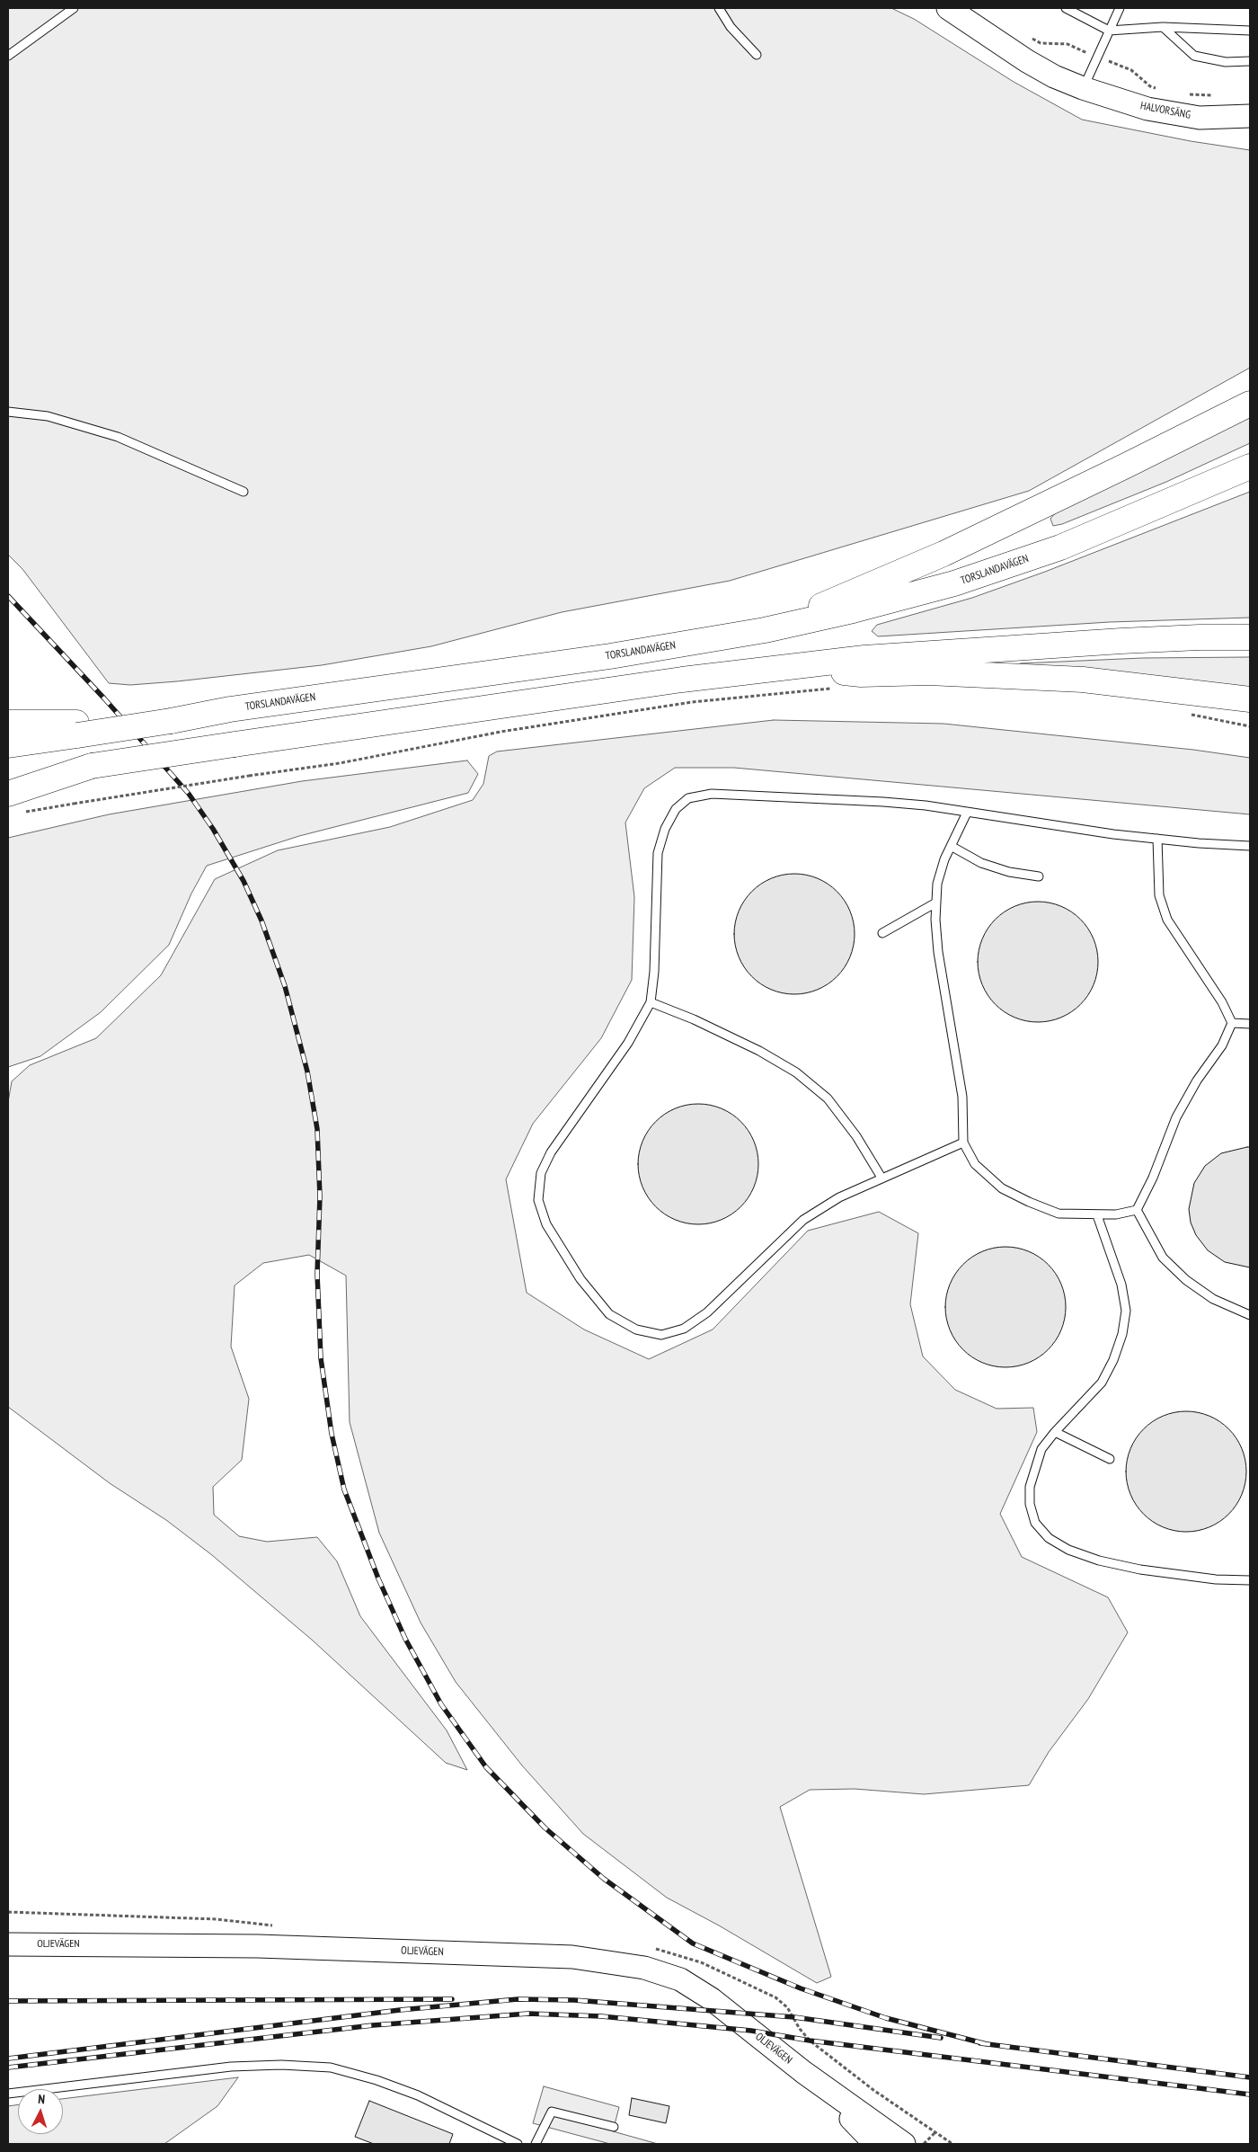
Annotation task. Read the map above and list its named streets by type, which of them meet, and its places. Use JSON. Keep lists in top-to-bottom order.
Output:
{
  "streets": {
    "main road": ["TORSLANDAVÄGEN"],
    "street": ["HALVORSÄNG", "OLJEVÄGEN"]
  },
  "north": "top"
}
